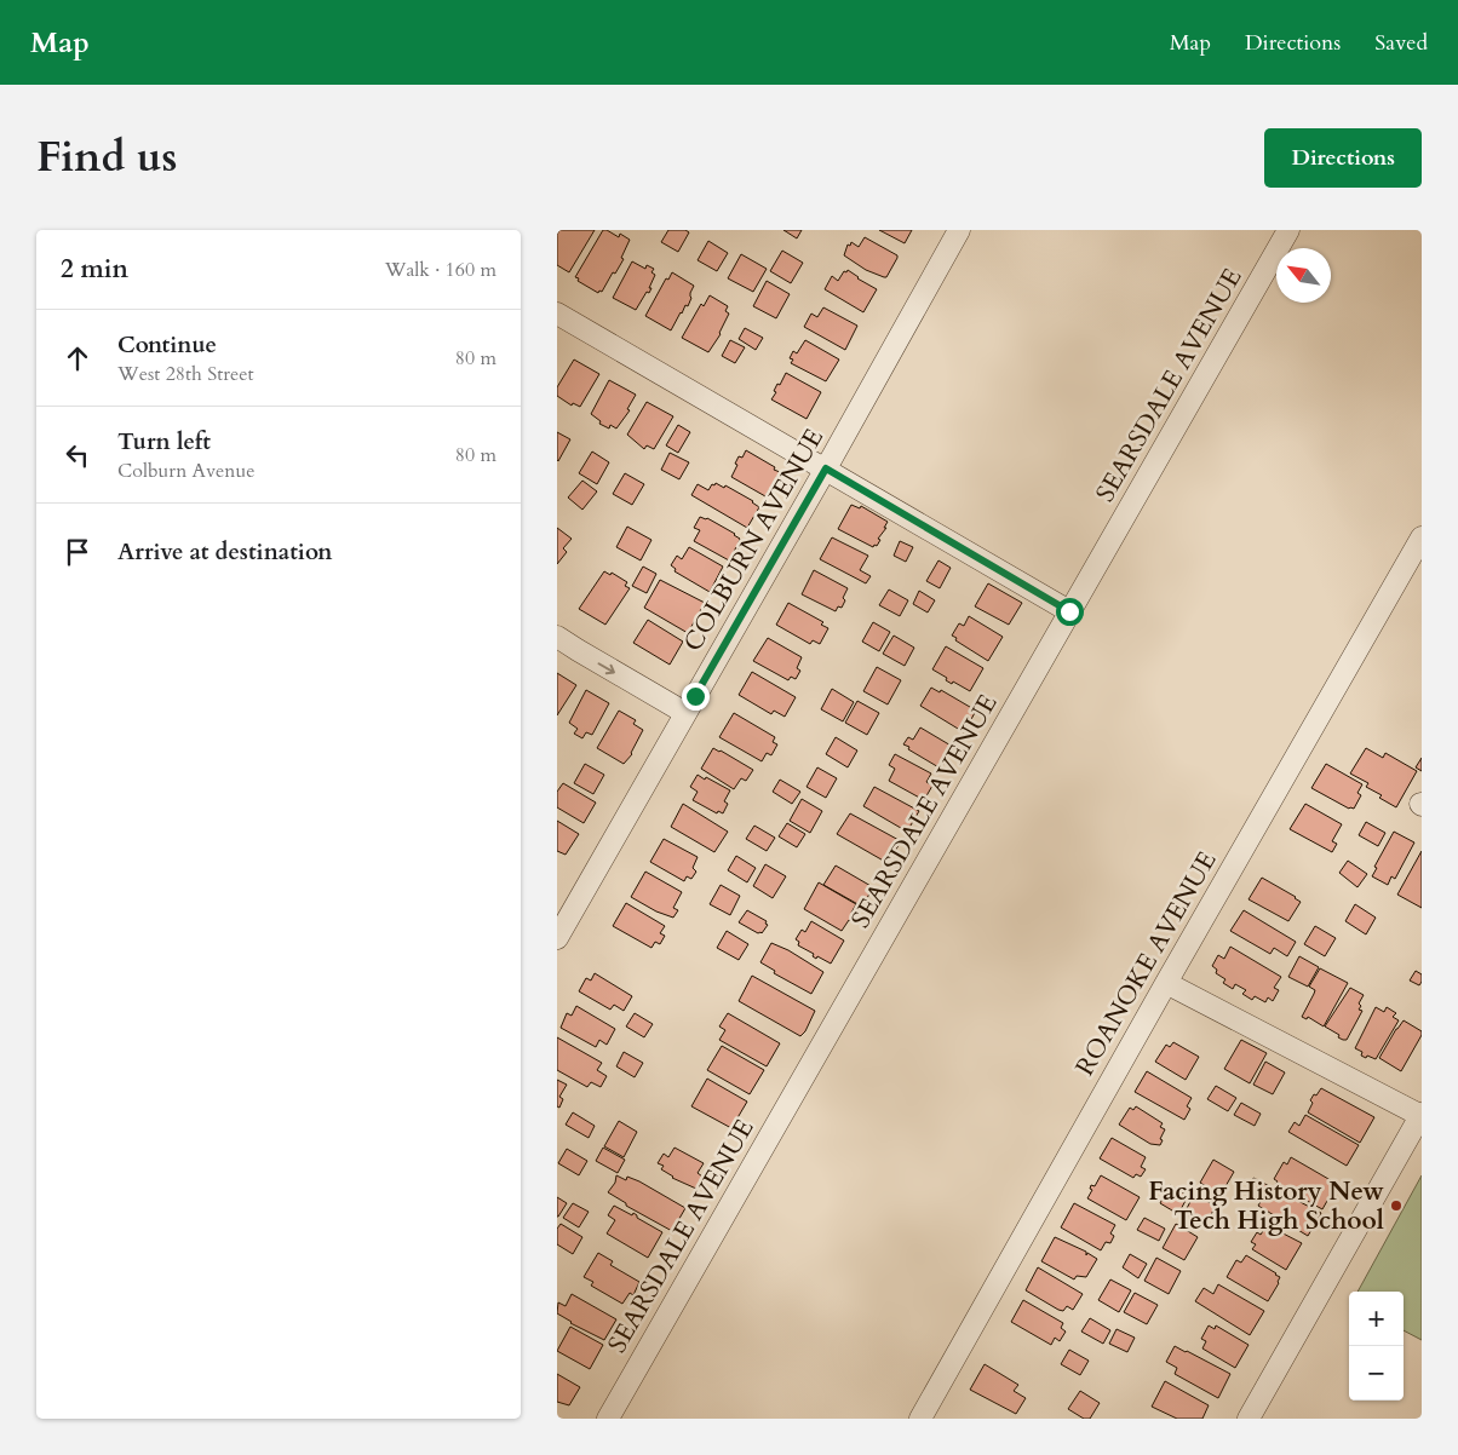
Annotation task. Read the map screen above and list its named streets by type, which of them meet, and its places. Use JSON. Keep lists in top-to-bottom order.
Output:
{
  "streets": {
    "street": ["SEARSDALE AVENUE", "COLBURN AVENUE", "ROANOKE AVENUE"]
  },
  "places": ["Facing History New Tech High School"],
  "north": "top left",
  "page": {
    "header": "Map",
    "nav": ["Map", "Directions", "Saved"],
    "title": "Find us",
    "buttons": "Directions",
    "heading": ["2 min", "Walk · 160 m"],
    "list": [
      ["Continue", "West 28th Street", "80 m"],
      ["Turn left", "Colburn Avenue", "80 m"],
      "Arrive at destination"
    ],
    "map_buttons": ["+", "−"]
  }
}
